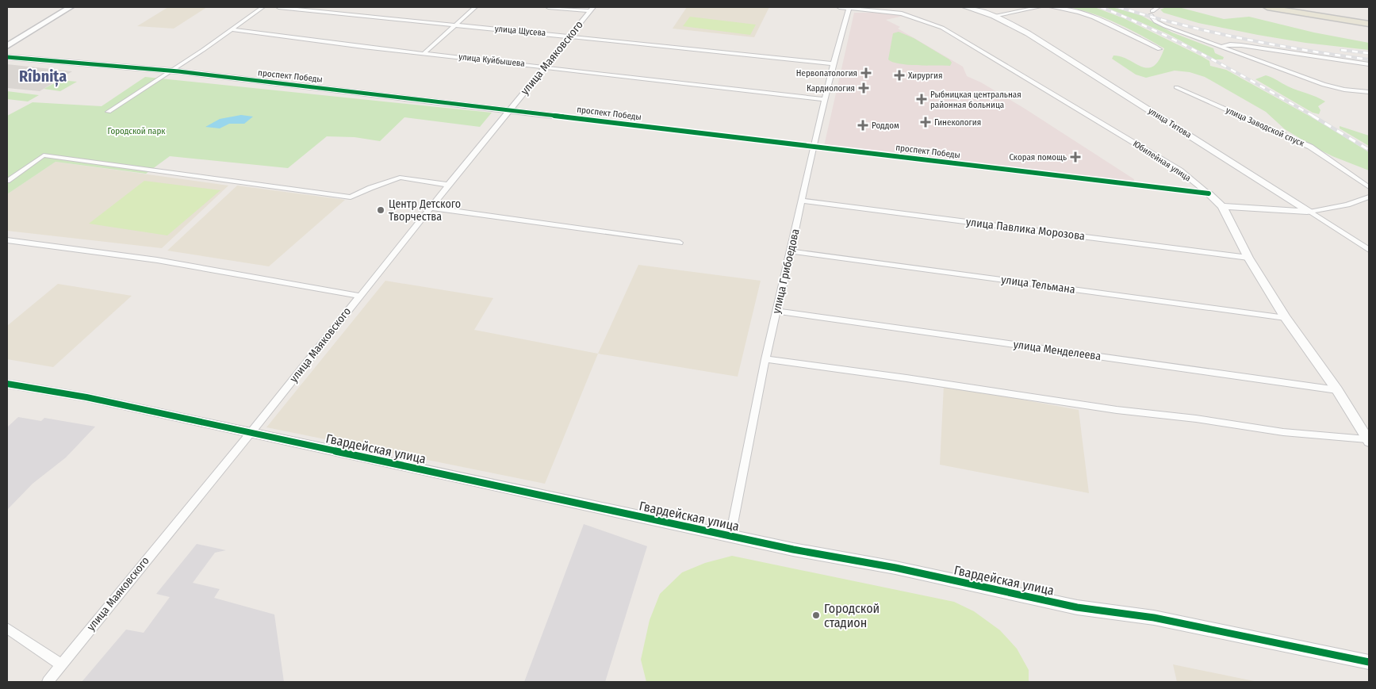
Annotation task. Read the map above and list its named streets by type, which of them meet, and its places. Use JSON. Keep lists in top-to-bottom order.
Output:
{
  "streets": {
    "street": [
      "улица Щусева",
      "улица Маяковского",
      "улица Куйбышева",
      "проспект Победы",
      "улица Титова",
      "улица Заводской спуск",
      "Юбилейная улица",
      "улица Павлика Морозова",
      "улица Грибоедова",
      "улица Тельмана",
      "улица Менделеева",
      "Гвардейская улица"
    ]
  },
  "crossings": [
    ["улица Щусева", "улица Маяковского"],
    ["улица Щусева", "улица Грибоедова"],
    ["улица Маяковского", "улица Куйбышева"],
    ["улица Маяковского", "проспект Победы"],
    ["улица Маяковского", "Гвардейская улица"],
    ["улица Куйбышева", "улица Грибоедова"],
    ["проспект Победы", "Юбилейная улица"],
    ["проспект Победы", "улица Грибоедова"],
    ["Юбилейная улица", "улица Павлика Морозова"],
    ["Юбилейная улица", "улица Грибоедова"],
    ["Юбилейная улица", "улица Тельмана"],
    ["Юбилейная улица", "улица Менделеева"],
    ["улица Павлика Морозова", "улица Грибоедова"],
    ["улица Грибоедова", "улица Тельмана"],
    ["улица Грибоедова", "улица Менделеева"],
    ["улица Грибоедова", "Гвардейская улица"]
  ],
  "districts": ["Rîbnița"],
  "parks": ["Городской парк"],
  "places": {
    "health": [
      "Нервопатология",
      "Хирургия",
      "Кардиология",
      "Рыбницкая центральная районная больница",
      "Гинекология",
      "Роддом",
      "Скорая помощь"
    ],
    "other": ["Центр Детского Творчества", "Городской стадион"]
  }
}
